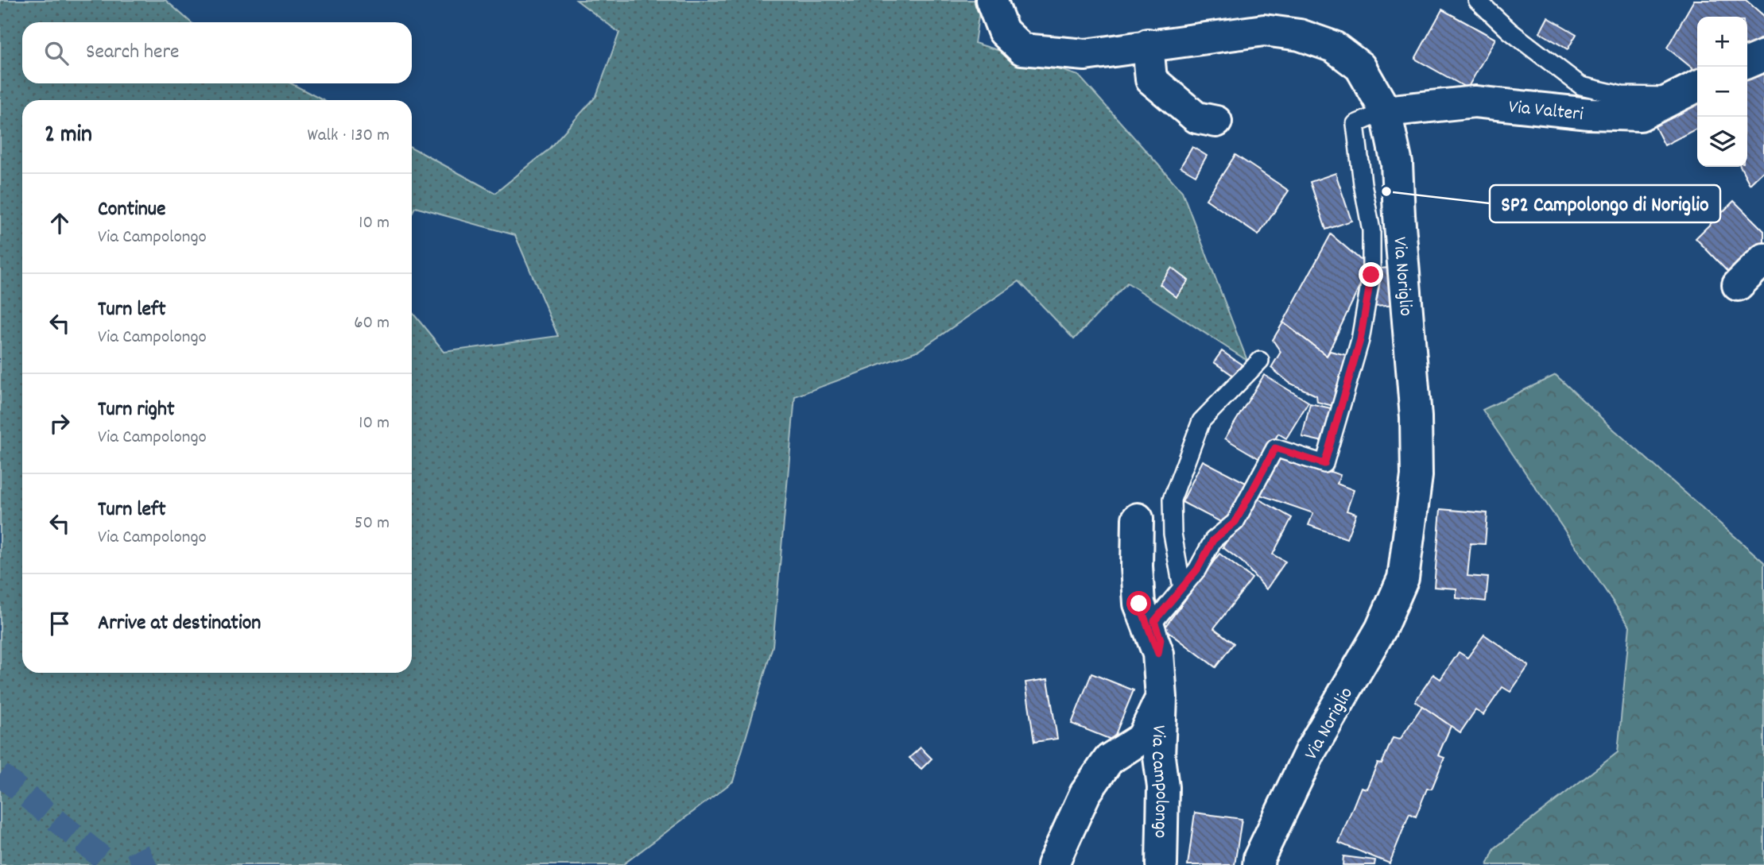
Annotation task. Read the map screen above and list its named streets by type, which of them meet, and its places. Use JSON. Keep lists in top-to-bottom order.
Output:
{
  "streets": {
    "main road": ["Via Valteri", "Via Noriglio", "Via Campolongo"]
  },
  "crossings": [
    ["Via Valteri", "Via Noriglio"],
    ["Via Valteri", "Via Campolongo"],
    ["Via Noriglio", "Via Campolongo"]
  ],
  "places": ["SP2 Campolongo di Noriglio"],
  "page": {
    "map_buttons": ["+", "−"],
    "search": "Search here",
    "heading": ["2 min", "Walk · 130 m"],
    "list": [
      ["Continue", "Via Campolongo", "10 m"],
      ["Turn left", "Via Campolongo", "60 m"],
      ["Turn right", "Via Campolongo", "10 m"],
      ["Turn left", "Via Campolongo", "50 m"],
      "Arrive at destination"
    ]
  }
}
